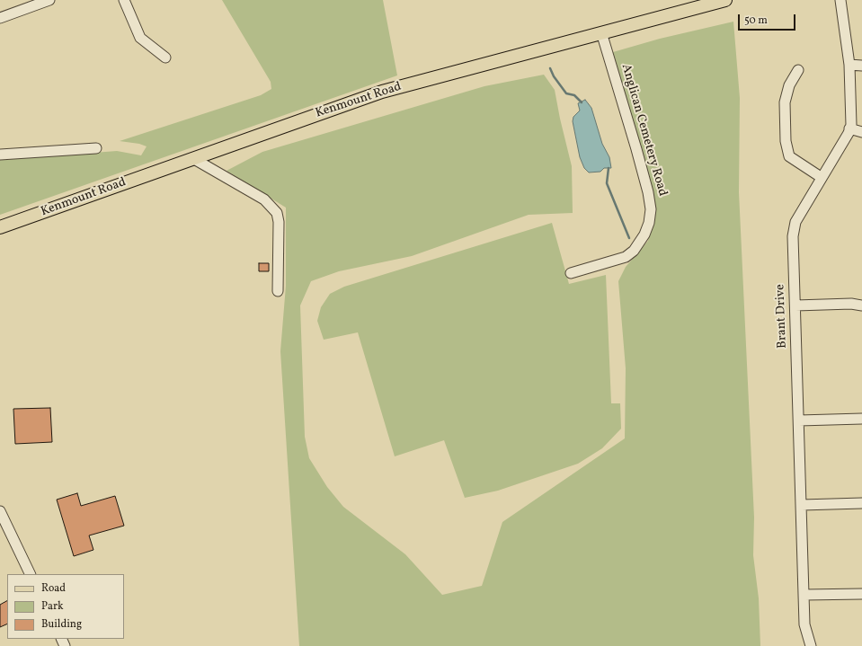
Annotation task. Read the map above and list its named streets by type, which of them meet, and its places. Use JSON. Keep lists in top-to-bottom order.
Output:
{
  "streets": {
    "main road": ["Kenmount Road"],
    "street": ["Anglican Cemetery Road", "Brant Drive"]
  },
  "crossings": [
    ["Kenmount Road", "Anglican Cemetery Road"]
  ],
  "legend": ["Road", "Park", "Building"],
  "scale_bar": "50 m"
}
